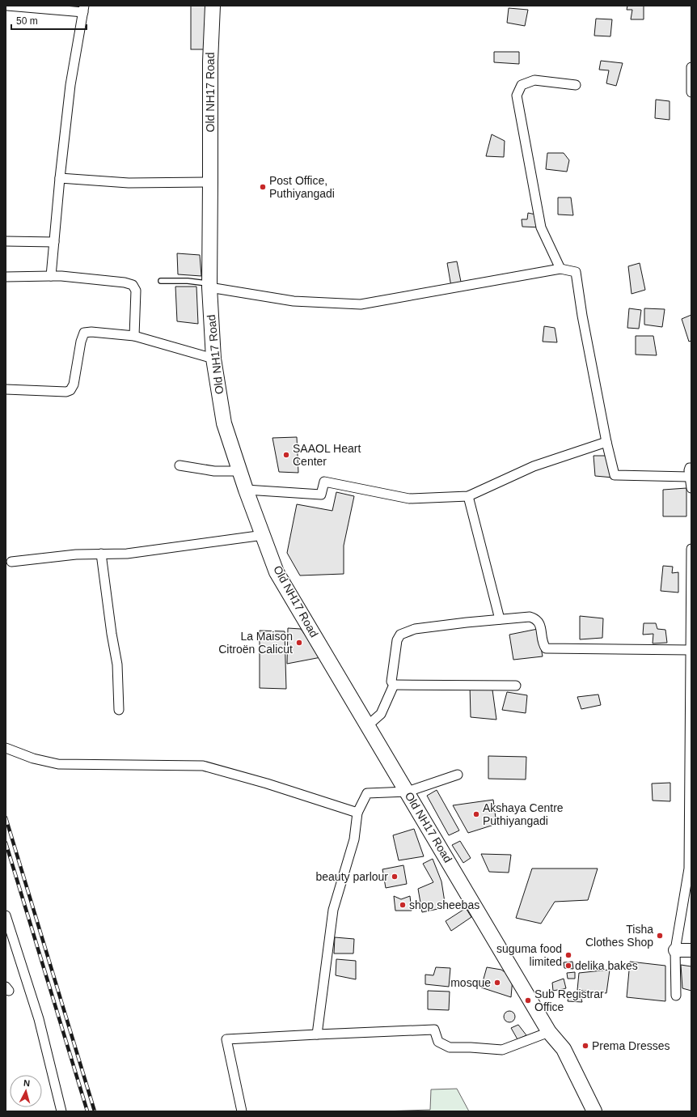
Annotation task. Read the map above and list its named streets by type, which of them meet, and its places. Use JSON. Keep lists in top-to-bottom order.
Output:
{
  "streets": {
    "main road": ["Old NH17 Road"]
  },
  "places": [
    "Post Office, Puthiyangadi",
    "SAAOL Heart Center",
    "La Maison Citroën Calicut",
    "Akshaya Centre Puthiyangadi",
    "beauty parlour",
    "shop sheebas",
    "Tisha Clothes Shop",
    "suguma food limited",
    "delika bakes",
    "mosque",
    "Sub Registrar Office",
    "Prema Dresses"
  ],
  "scale_bar": "50 m",
  "north": "top"
}
